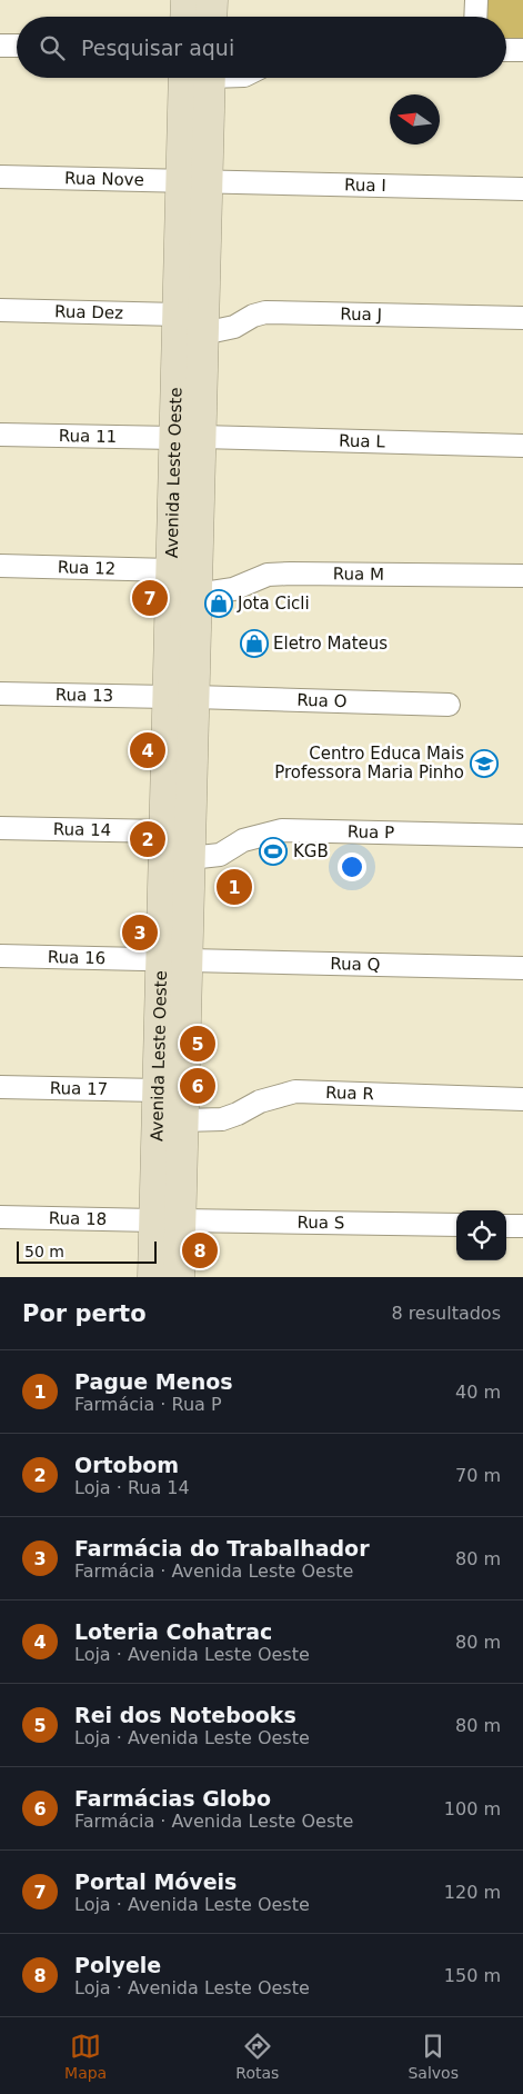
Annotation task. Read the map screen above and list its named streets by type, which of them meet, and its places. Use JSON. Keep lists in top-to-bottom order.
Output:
{
  "streets": {
    "main road": ["Avenida Leste Oeste"],
    "street": [
      "Rua Nove",
      "Rua I",
      "Rua Dez",
      "Rua J",
      "Rua 11",
      "Rua L",
      "Rua 12",
      "Rua M",
      "Rua 13",
      "Rua O",
      "Rua 14",
      "Rua P",
      "Rua 16",
      "Rua Q",
      "Rua 17",
      "Rua R",
      "Rua 18",
      "Rua S"
    ]
  },
  "crossings": [
    ["Rua Nove", "Rua I"],
    ["Rua Nove", "Avenida Leste Oeste"],
    ["Rua I", "Avenida Leste Oeste"],
    ["Rua Dez", "Avenida Leste Oeste"],
    ["Rua J", "Avenida Leste Oeste"],
    ["Rua 11", "Rua L"],
    ["Rua 11", "Avenida Leste Oeste"],
    ["Rua L", "Avenida Leste Oeste"],
    ["Avenida Leste Oeste", "Rua 12"],
    ["Avenida Leste Oeste", "Rua M"],
    ["Avenida Leste Oeste", "Rua 13"],
    ["Avenida Leste Oeste", "Rua O"],
    ["Avenida Leste Oeste", "Rua 14"],
    ["Avenida Leste Oeste", "Rua P"],
    ["Avenida Leste Oeste", "Rua 16"],
    ["Avenida Leste Oeste", "Rua Q"],
    ["Avenida Leste Oeste", "Rua 17"],
    ["Avenida Leste Oeste", "Rua R"],
    ["Avenida Leste Oeste", "Rua 18"],
    ["Avenida Leste Oeste", "Rua S"],
    ["Rua 13", "Rua O"],
    ["Rua 16", "Rua Q"],
    ["Rua 18", "Rua S"]
  ],
  "places": {
    "shop": ["Jota Cicli", "Eletro Mateus"],
    "school or university": ["Centro Educa Mais Professora Maria Pinho"],
    "sports": ["KGB"]
  },
  "scale_bar": "50 m",
  "north": "left",
  "page": {
    "search": "Pesquisar aqui",
    "pins": [
      "7",
      "4",
      "2",
      "1",
      "3",
      "5",
      "6",
      "8"
    ],
    "scale": "50 m",
    "heading": ["Por perto", "8 resultados"],
    "list": [
      {
        "mark": "1",
        "name": "Pague Menos",
        "note": "Farmácia · Rua P",
        "value": "40 m"
      },
      {
        "mark": "2",
        "name": "Ortobom",
        "note": "Loja · Rua 14",
        "value": "70 m"
      },
      {
        "mark": "3",
        "name": "Farmácia do Trabalhador",
        "note": "Farmácia · Avenida Leste Oeste",
        "value": "80 m"
      },
      {
        "mark": "4",
        "name": "Loteria Cohatrac",
        "note": "Loja · Avenida Leste Oeste",
        "value": "80 m"
      },
      {
        "mark": "5",
        "name": "Rei dos Notebooks",
        "note": "Loja · Avenida Leste Oeste",
        "value": "80 m"
      },
      {
        "mark": "6",
        "name": "Farmácias Globo",
        "note": "Farmácia · Avenida Leste Oeste",
        "value": "100 m"
      },
      {
        "mark": "7",
        "name": "Portal Móveis",
        "note": "Loja · Avenida Leste Oeste",
        "value": "120 m"
      },
      {
        "mark": "8",
        "name": "Polyele",
        "note": "Loja · Avenida Leste Oeste",
        "value": "150 m"
      }
    ],
    "nav": ["Mapa", "Rotas", "Salvos"]
  }
}
